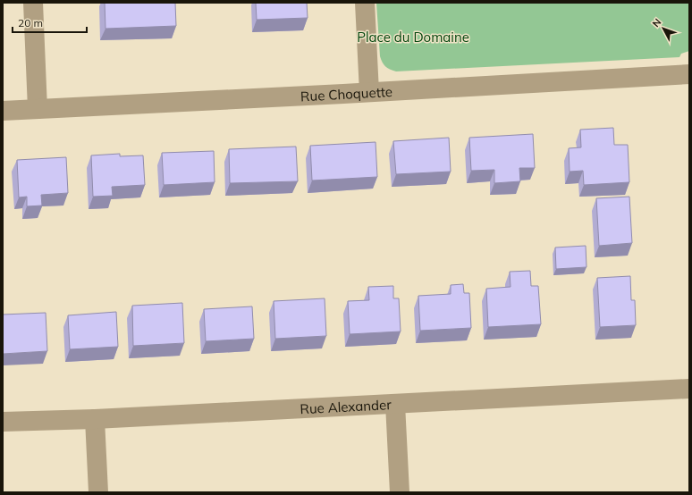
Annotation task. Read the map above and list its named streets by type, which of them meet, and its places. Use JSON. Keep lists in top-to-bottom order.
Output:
{
  "streets": {
    "street": ["Rue Choquette", "Rue Alexander"]
  },
  "parks": ["Place du Domaine"],
  "scale_bar": "20 m",
  "north": "top left"
}
